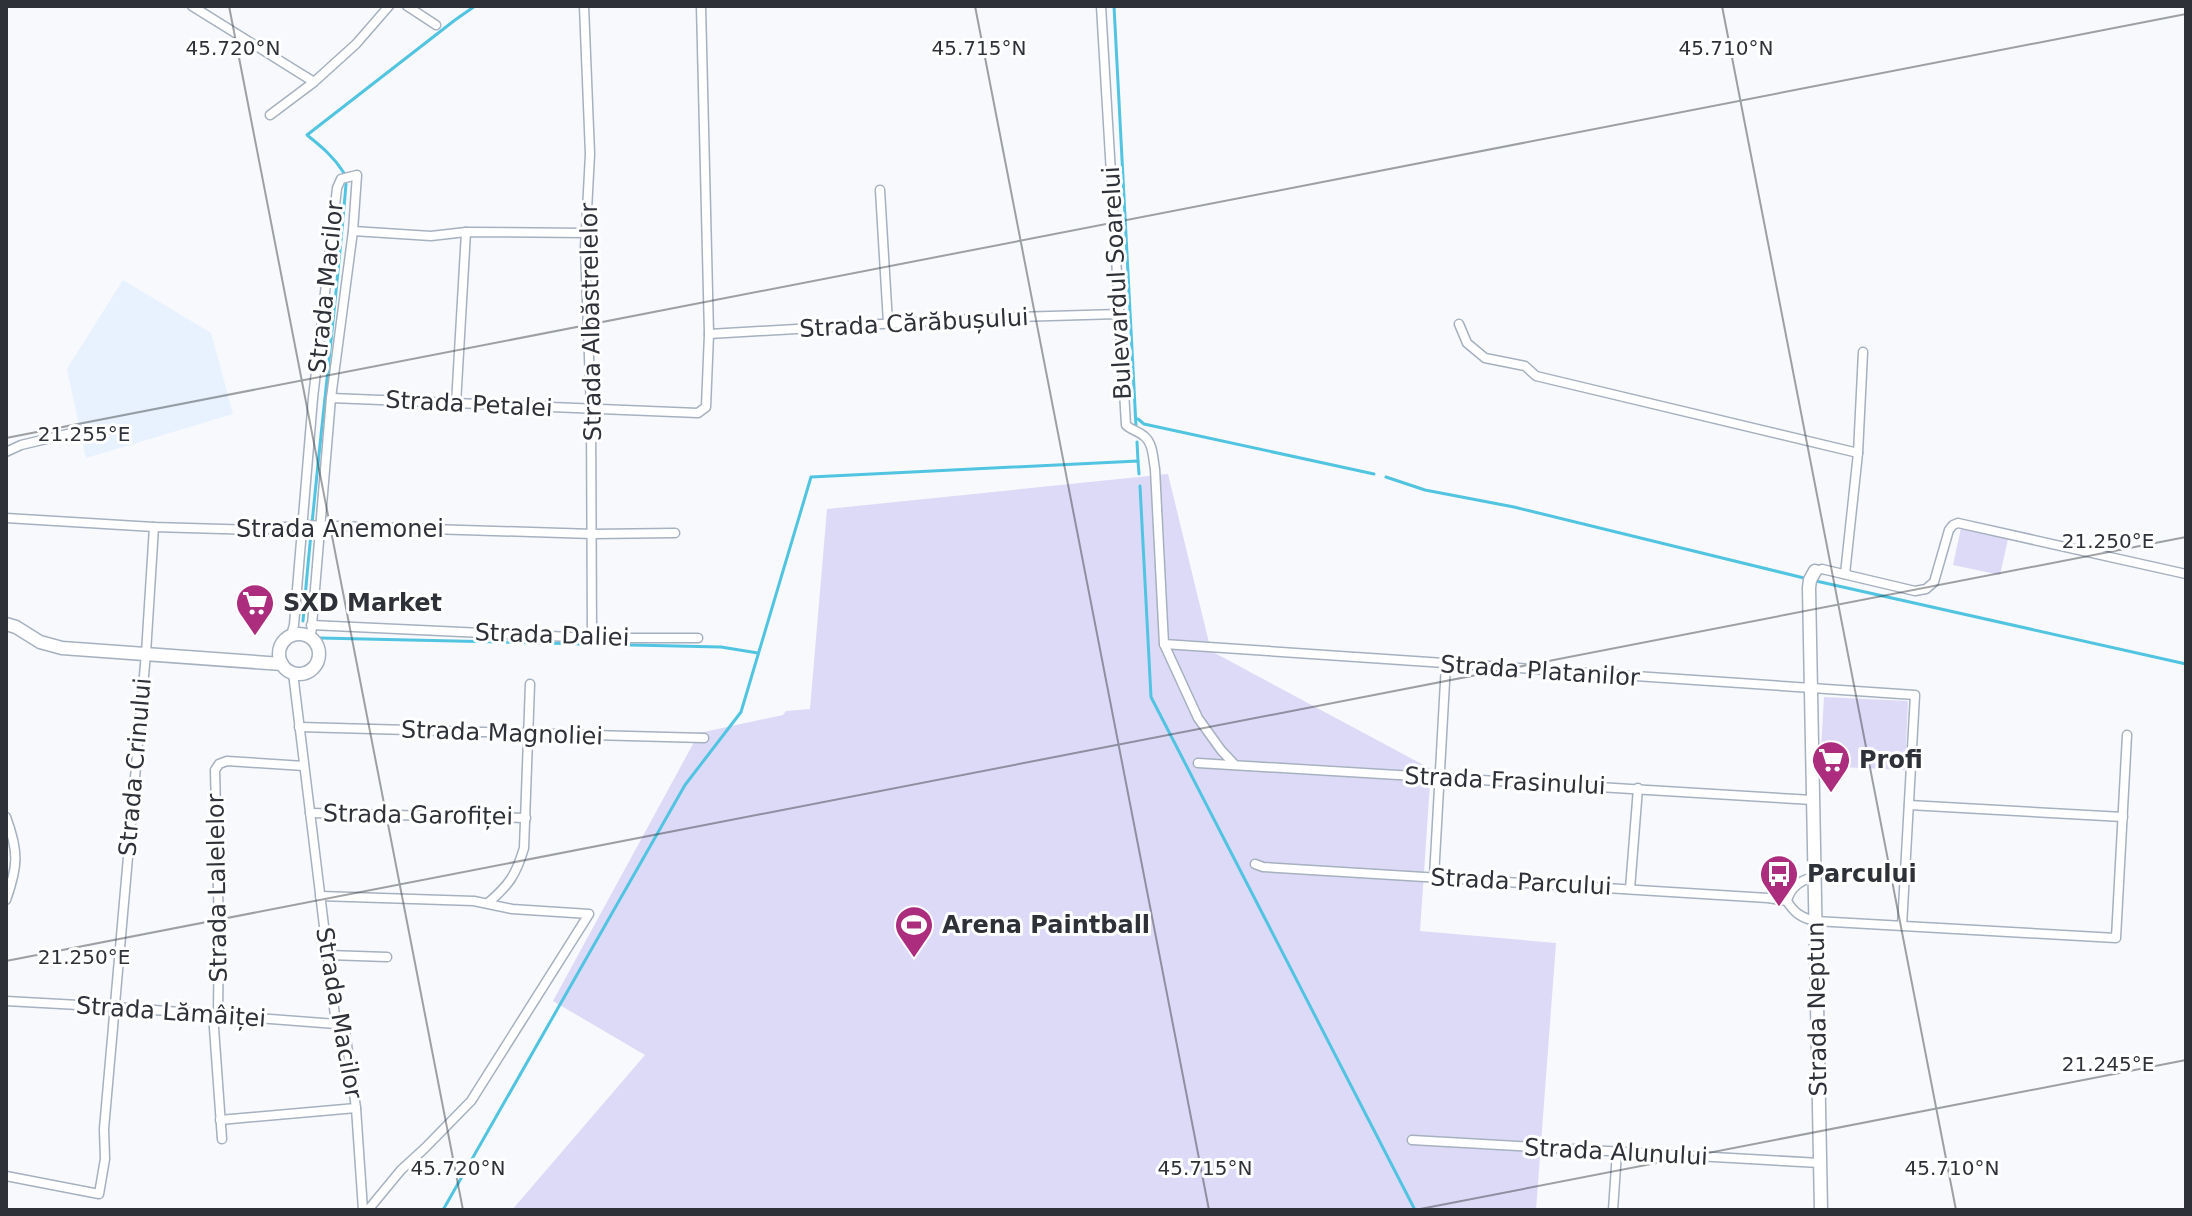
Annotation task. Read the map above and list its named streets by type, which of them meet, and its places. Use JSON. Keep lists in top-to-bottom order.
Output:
{
  "streets": {
    "street": [
      "Bulevardul Soarelui",
      "Strada Macilor",
      "Strada Albăstrelelor",
      "Strada Cărăbușului",
      "Strada Petalei",
      "Strada Anemonei",
      "Strada Daliei",
      "Strada Platanilor",
      "Strada Magnoliei",
      "Strada Crinului",
      "Strada Frasinului",
      "Strada Garofiței",
      "Strada Parcului",
      "Strada Lalelelor",
      "Strada Neptun",
      "Strada Lămâiței",
      "Strada Alunului"
    ]
  },
  "crossings": [
    ["Bulevardul Soarelui", "Strada Cărăbușului"],
    ["Bulevardul Soarelui", "Strada Platanilor"],
    ["Strada Macilor", "Strada Petalei"],
    ["Strada Macilor", "Strada Anemonei"],
    ["Strada Macilor", "Strada Daliei"],
    ["Strada Macilor", "Strada Magnoliei"],
    ["Strada Macilor", "Strada Garofiței"],
    ["Strada Macilor", "Strada Lalelelor"],
    ["Strada Macilor", "Strada Lămâiței"],
    ["Strada Albăstrelelor", "Strada Petalei"],
    ["Strada Albăstrelelor", "Strada Anemonei"],
    ["Strada Albăstrelelor", "Strada Daliei"],
    ["Strada Cărăbușului", "Strada Petalei"],
    ["Strada Anemonei", "Strada Crinului"],
    ["Strada Platanilor", "Strada Neptun"],
    ["Strada Crinului", "Strada Lămâiței"],
    ["Strada Frasinului", "Strada Neptun"],
    ["Strada Parcului", "Strada Neptun"],
    ["Strada Lalelelor", "Strada Lămâiței"],
    ["Strada Neptun", "Strada Alunului"]
  ],
  "places": {
    "supermarket": ["SXD Market", "Profi"],
    "bus stop": ["Parcului"],
    "sports": ["Arena Paintball"]
  },
  "coordinates": [
    "45.720°N",
    "45.715°N",
    "45.710°N",
    "21.255°E",
    "21.250°E",
    "21.245°E"
  ]
}
